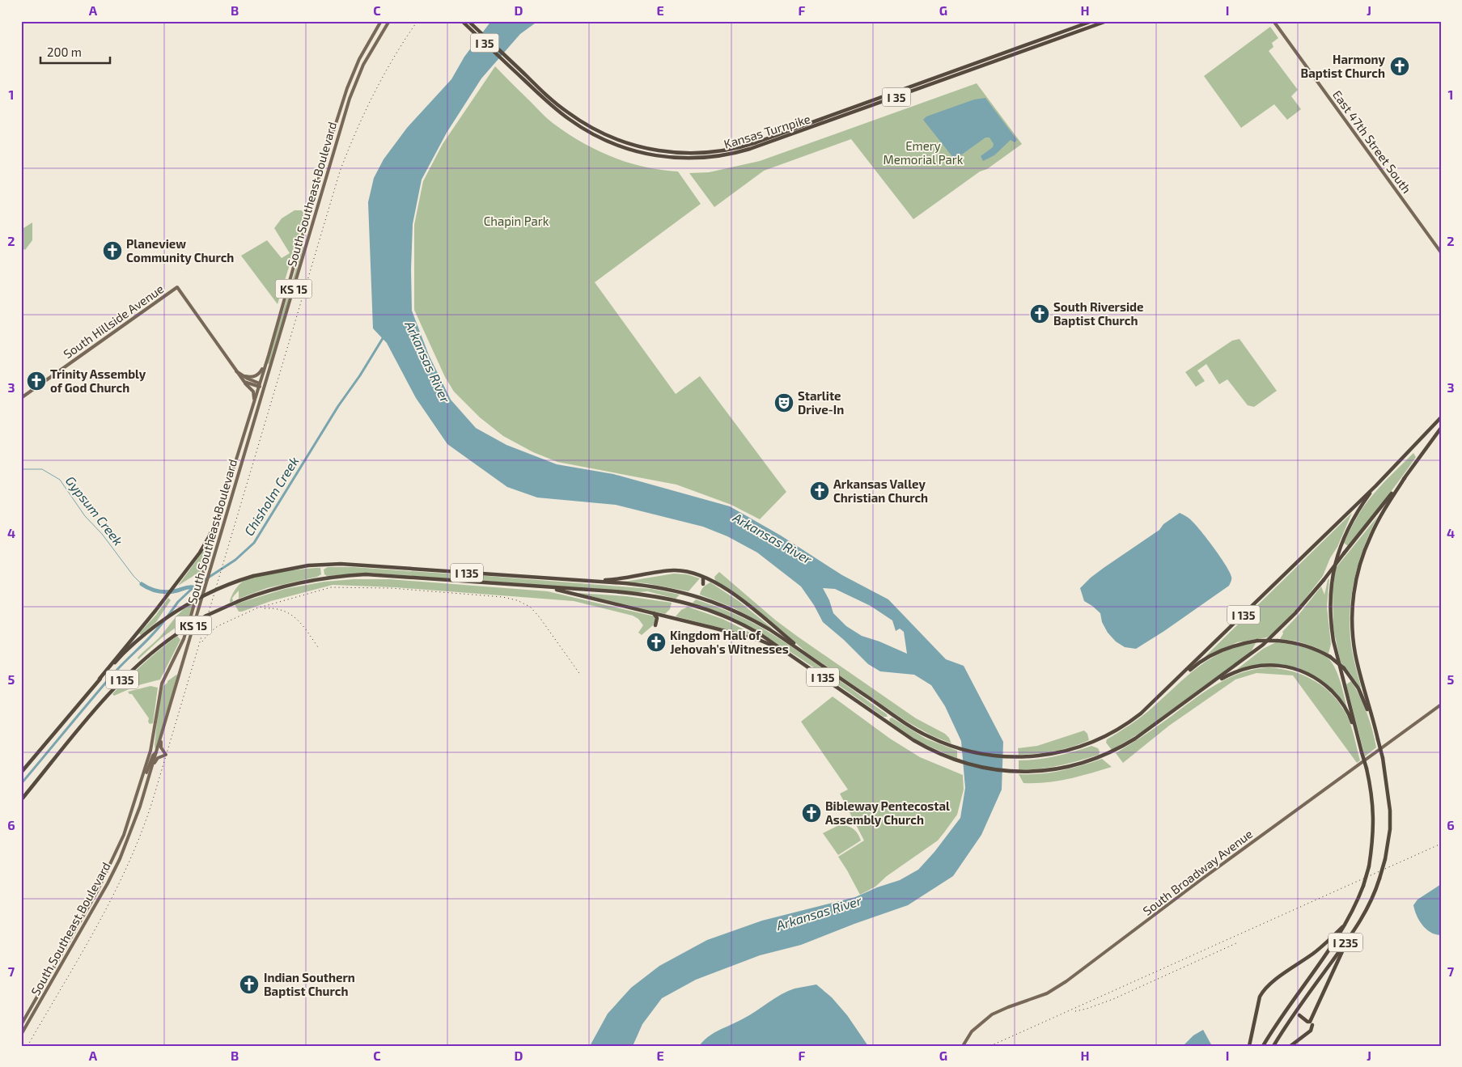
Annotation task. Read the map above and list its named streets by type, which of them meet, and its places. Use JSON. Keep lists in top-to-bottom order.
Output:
{
  "streets": {
    "highway": [
      "I 35",
      "Kansas Turnpike",
      "I 135",
      "I 235"
    ],
    "main road": [
      "East 47th Street South",
      "South Southeast Boulevard",
      "KS 15",
      "South Hillside Avenue",
      "South Broadway Avenue"
    ]
  },
  "water": ["Arkansas River", "Chisholm Creek", "Gypsum Creek"],
  "parks": ["Emery Memorial Park", "Chapin Park"],
  "places": {
    "church": [
      "Harmony Baptist Church",
      "Planeview Community Church",
      "South Riverside Baptist Church",
      "Trinity Assembly of God Church",
      "Arkansas Valley Christian Church",
      "Kingdom Hall of Jehovah's Witnesses",
      "Bibleway Pentecostal Assembly Church",
      "Indian Southern Baptist Church"
    ],
    "theatre": ["Starlite Drive-In"]
  },
  "scale_bar": "200 m",
  "grid": {
    "columns": [
      "A",
      "B",
      "C",
      "D",
      "E",
      "F",
      "G",
      "H",
      "I",
      "J"
    ],
    "rows": [
      "1",
      "2",
      "3",
      "4",
      "5",
      "6",
      "7"
    ]
  }
}
